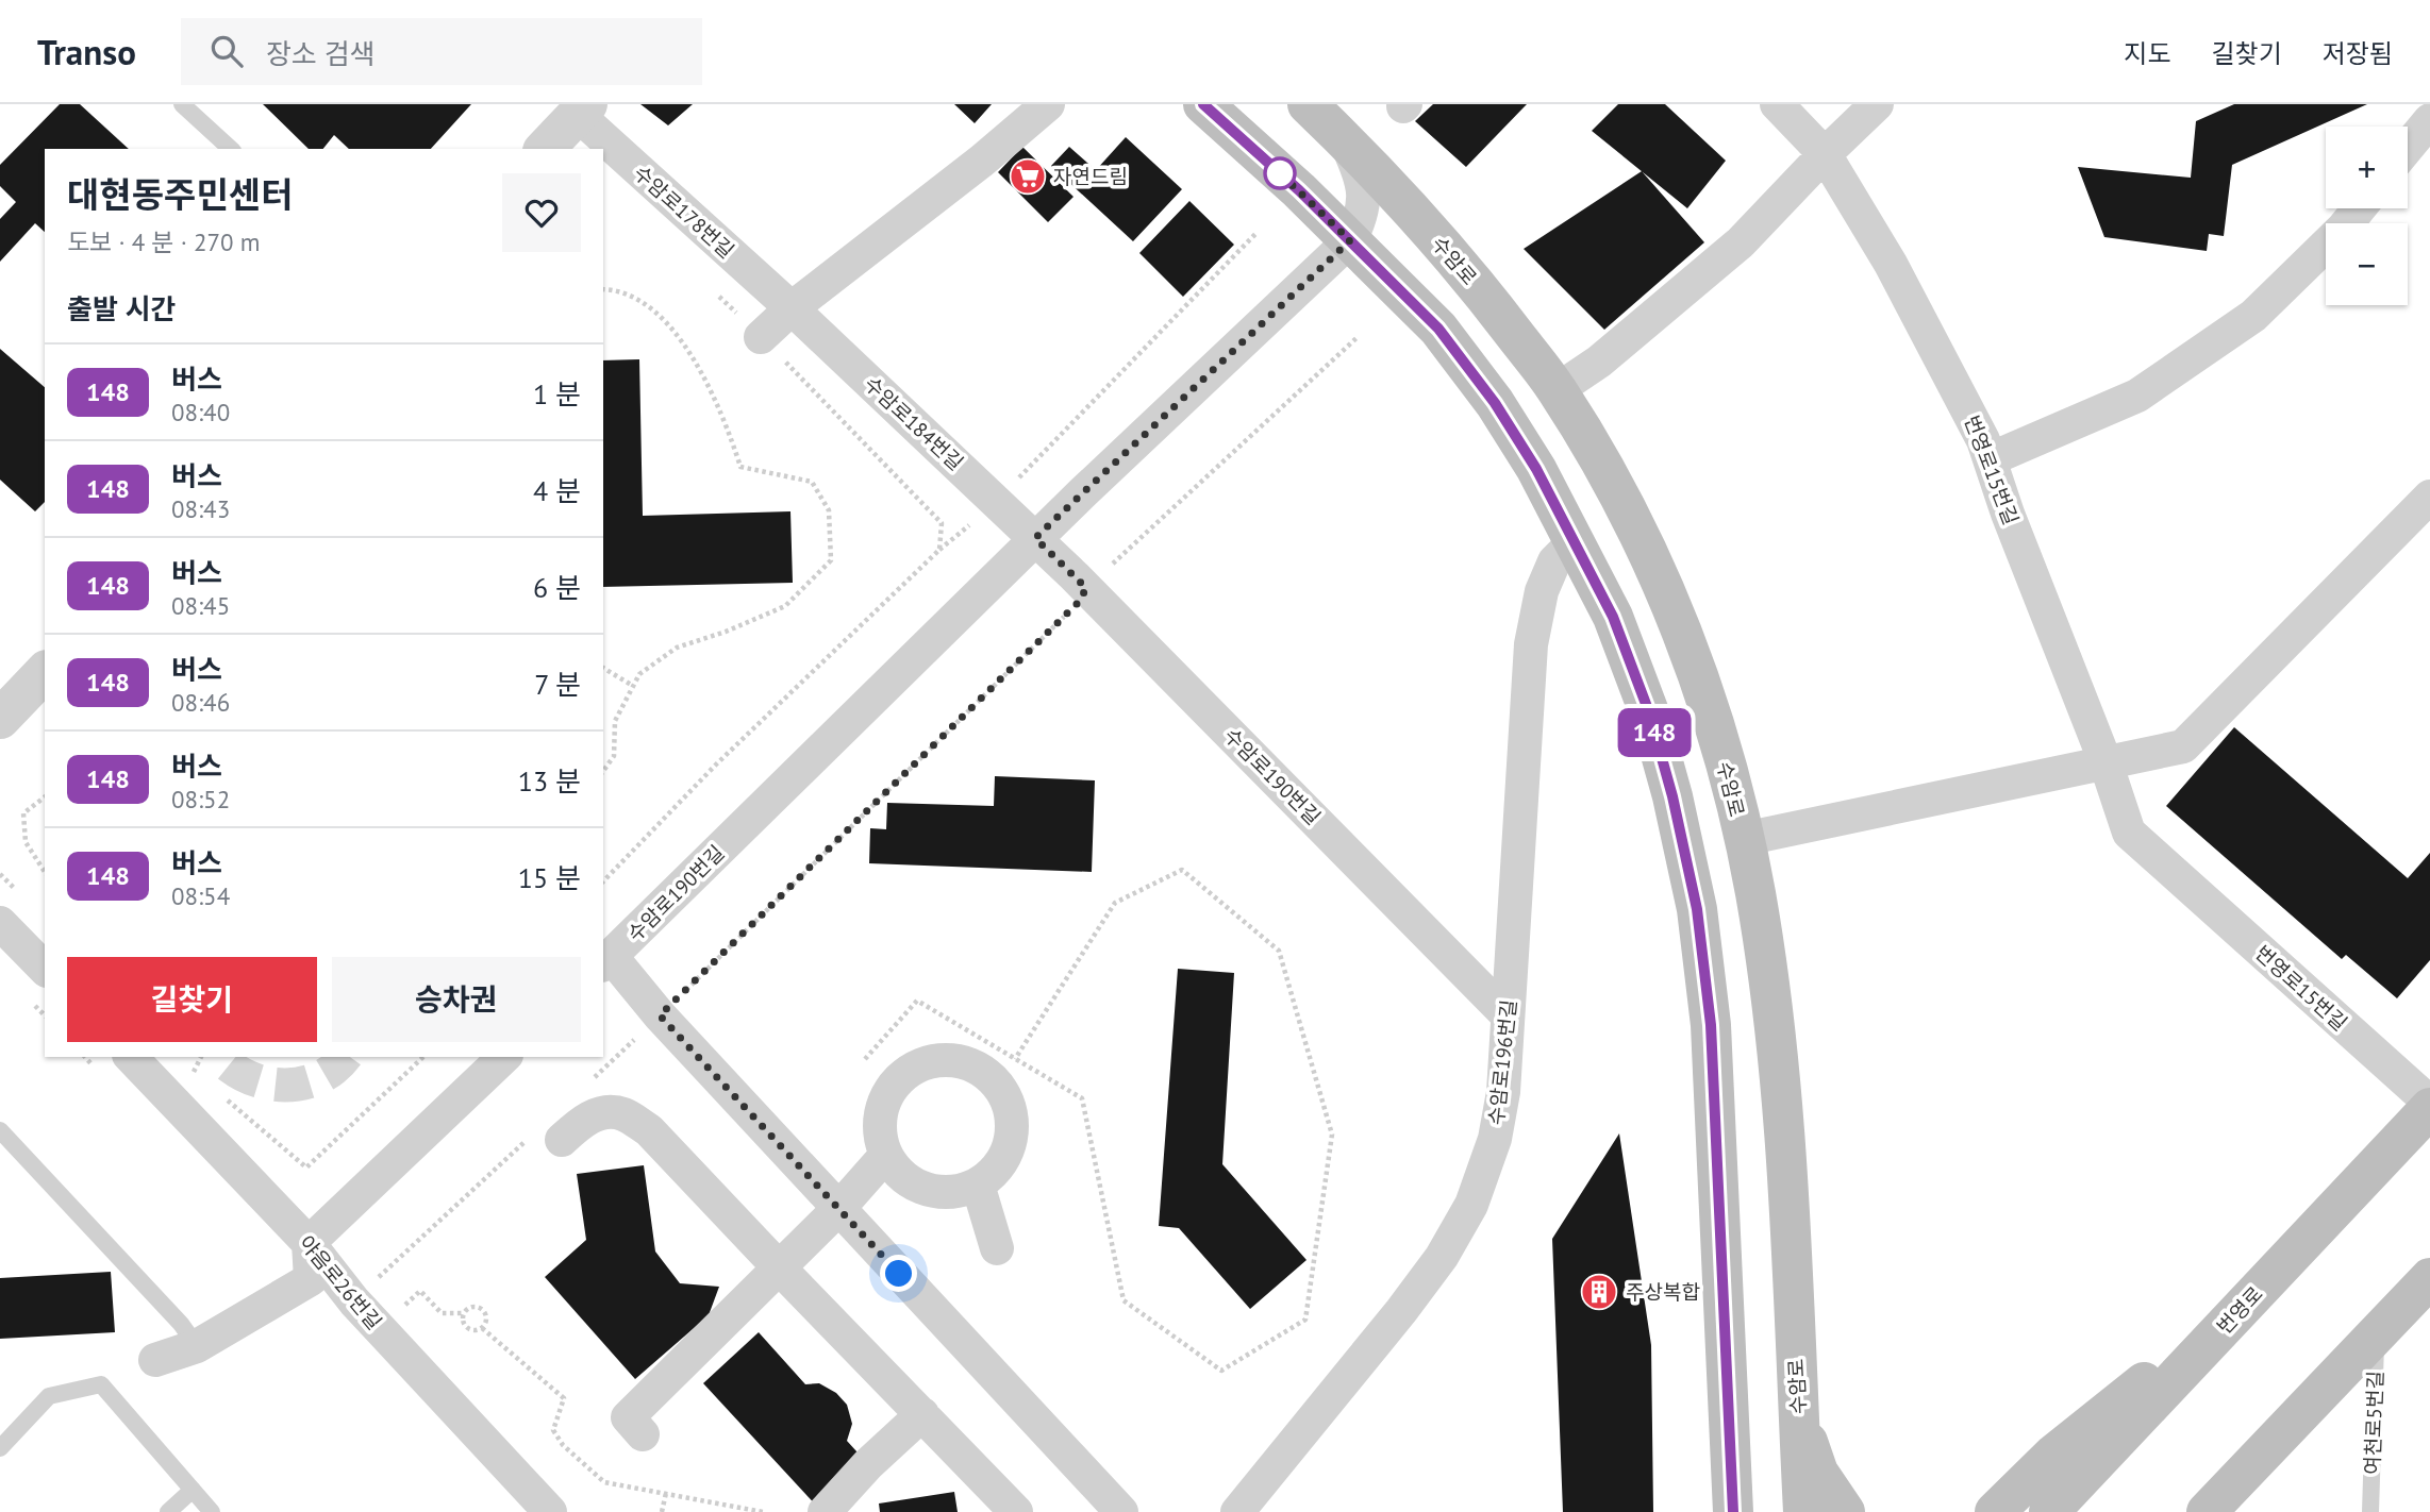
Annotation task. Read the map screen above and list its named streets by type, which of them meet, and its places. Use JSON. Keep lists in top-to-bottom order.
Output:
{
  "streets": {
    "main road": ["수암로", "번영로"],
    "street": [
      "수암로178번길",
      "수암로184번길",
      "번영로15번길",
      "수암로190번길",
      "수암로196번길",
      "야음로26번길"
    ],
    "lane": ["여천로5번길"]
  },
  "crossings": [
    ["수암로178번길", "수암로184번길"],
    ["수암로", "수암로190번길"],
    ["수암로184번길", "수암로190번길"],
    ["번영로15번길", "번영로"],
    ["수암로190번길", "수암로196번길"]
  ],
  "places": {
    "supermarket": ["자연드림"],
    "building": ["주상복합"]
  },
  "lines": ["bus line 148"],
  "page": {
    "header": "Transo",
    "search": "장소 검색",
    "nav": ["지도", "길찾기", "저장됨"],
    "on_map": "148",
    "map_buttons": ["+", "−"],
    "heading": [
      ["대현동주민센터", "도보 · 4 분 · 270 m"],
      "출발 시간"
    ],
    "list": [
      {
        "mark": "148",
        "name": "버스",
        "note": "08:40",
        "value": "1 분"
      },
      {
        "mark": "148",
        "name": "버스",
        "note": "08:43",
        "value": "4 분"
      },
      {
        "mark": "148",
        "name": "버스",
        "note": "08:45",
        "value": "6 분"
      },
      {
        "mark": "148",
        "name": "버스",
        "note": "08:46",
        "value": "7 분"
      },
      {
        "mark": "148",
        "name": "버스",
        "note": "08:52",
        "value": "13 분"
      },
      {
        "mark": "148",
        "name": "버스",
        "note": "08:54",
        "value": "15 분"
      }
    ],
    "buttons": ["길찾기", "승차권"]
  }
}
